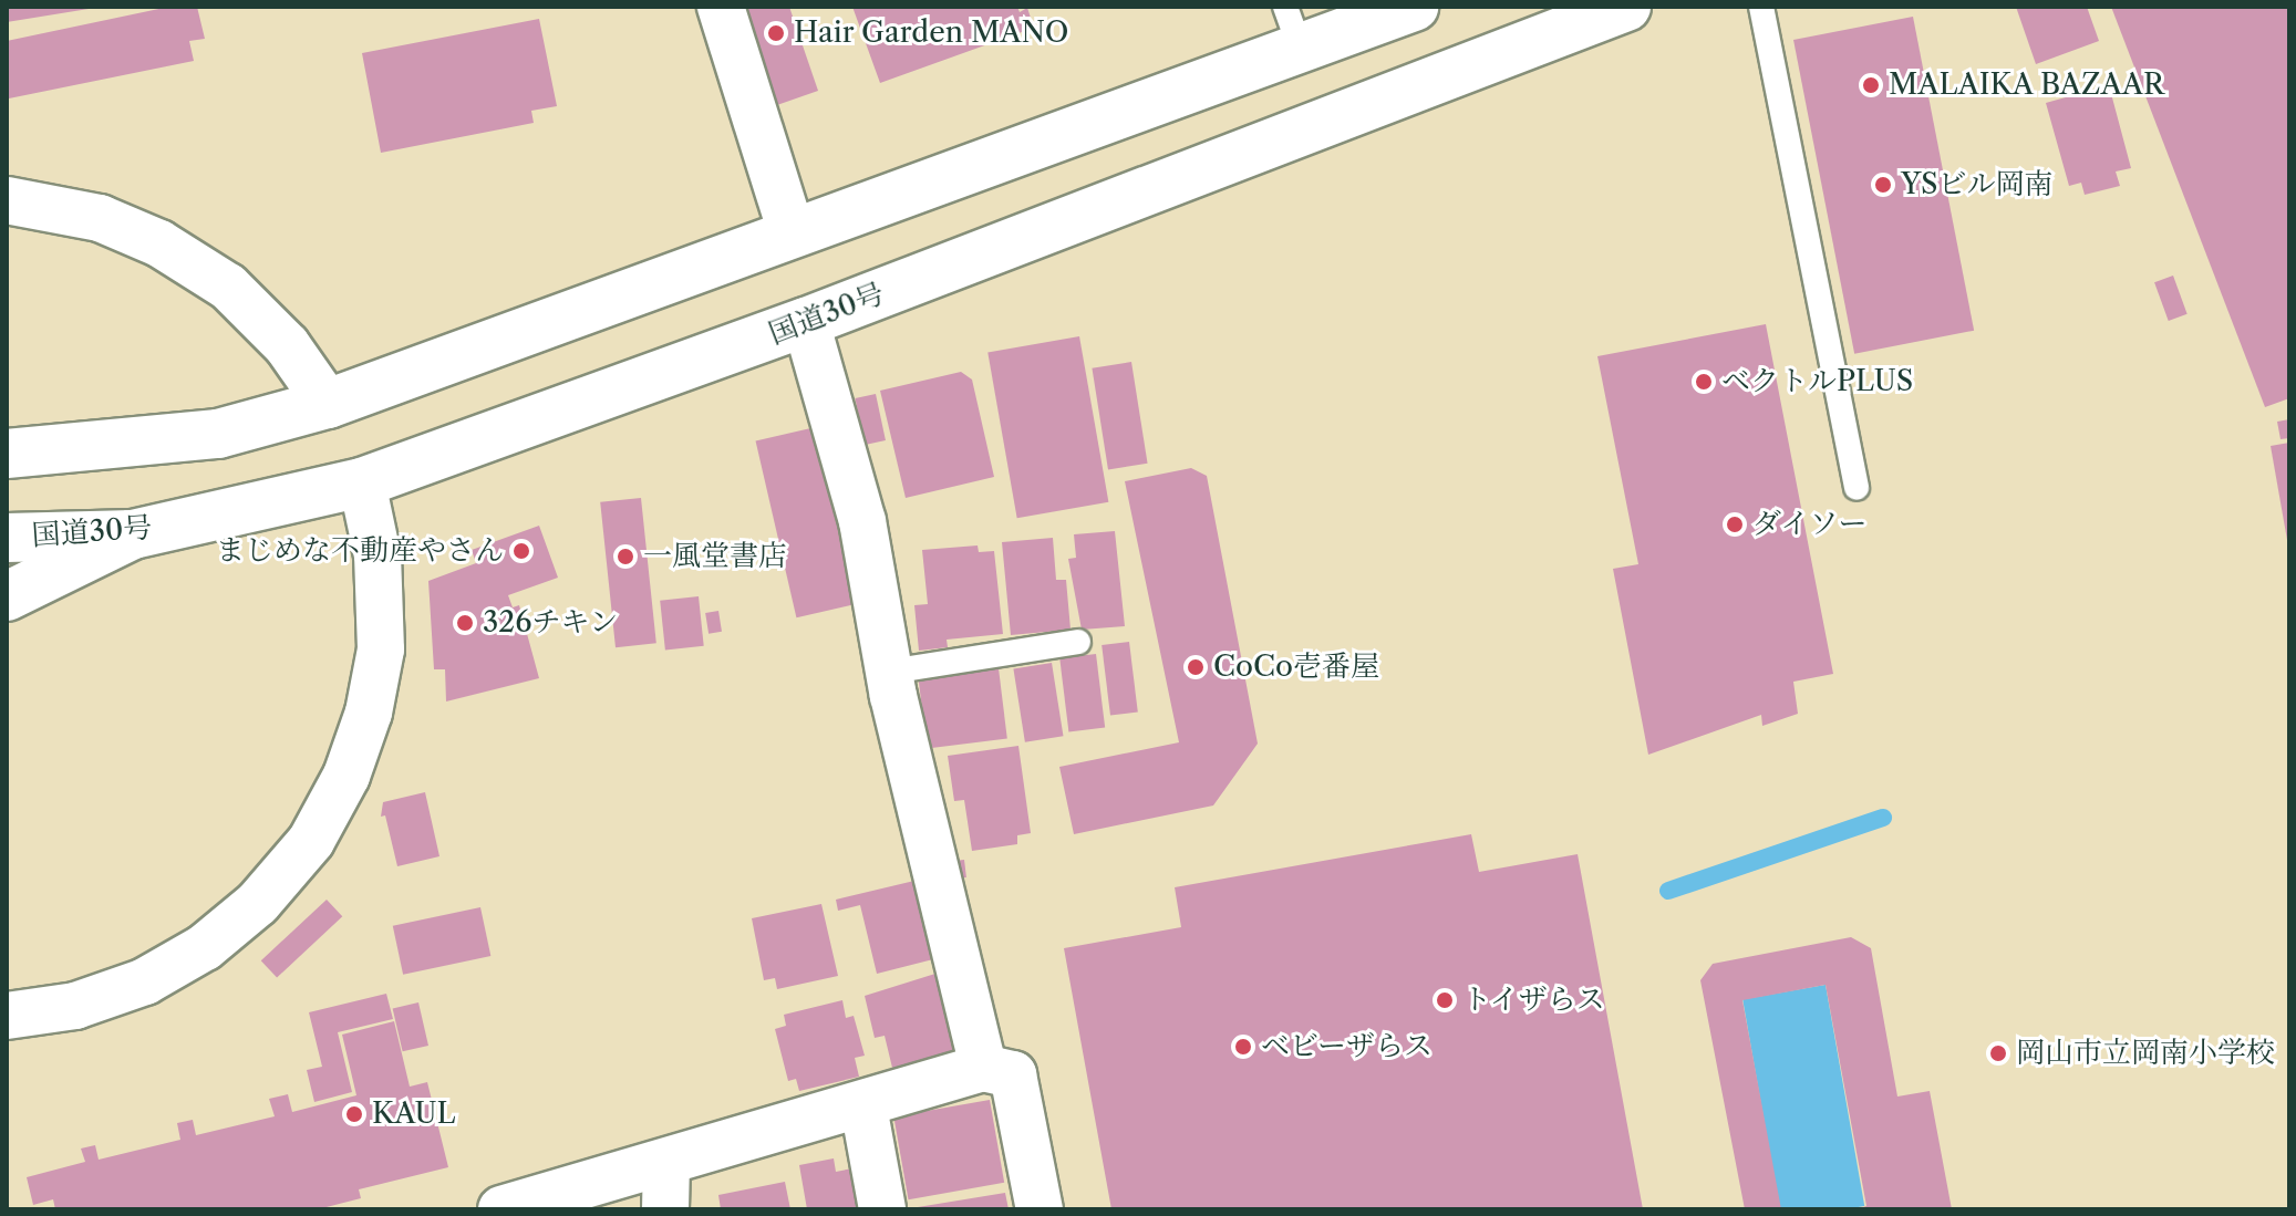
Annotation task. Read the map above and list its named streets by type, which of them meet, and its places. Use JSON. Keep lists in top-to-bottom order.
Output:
{
  "streets": {
    "main road": ["国道30号"]
  },
  "places": [
    "Hair Garden MANO",
    "MALAIKA BAZAAR",
    "YSビル岡南",
    "ベクトルPLUS",
    "ダイソー",
    "まじめな不動産やさん",
    "一風堂書店",
    "326チキン",
    "CoCo壱番屋",
    "トイザらス",
    "ベビーザらス",
    "岡山市立岡南小学校",
    "KAUL"
  ]
}
